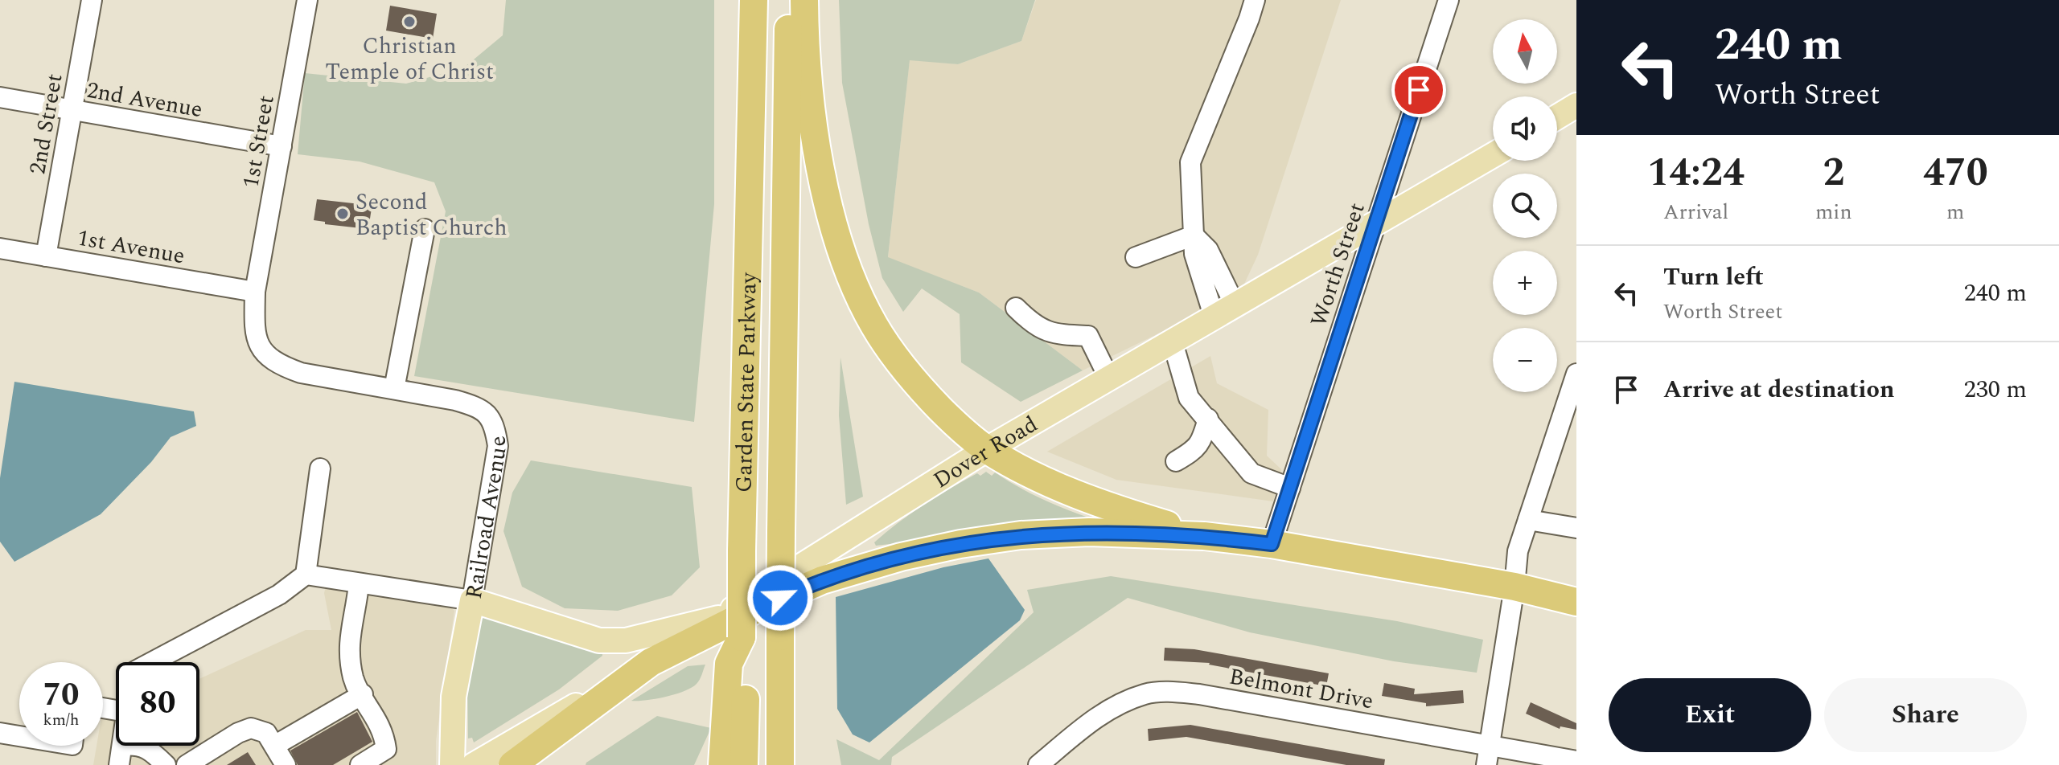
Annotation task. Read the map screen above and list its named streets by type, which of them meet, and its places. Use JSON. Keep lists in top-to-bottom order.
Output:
{
  "streets": {
    "highway": ["Garden State Parkway"],
    "main road": ["Dover Road", "Railroad Avenue"],
    "street": [
      "2nd Avenue",
      "2nd Street",
      "1st Street",
      "1st Avenue",
      "Worth Street",
      "Belmont Drive"
    ]
  },
  "crossings": [
    ["2nd Avenue", "2nd Street"],
    ["2nd Avenue", "1st Street"],
    ["2nd Street", "1st Avenue"],
    ["1st Street", "1st Avenue"],
    ["1st Street", "Railroad Avenue"],
    ["1st Avenue", "Railroad Avenue"],
    ["Worth Street", "Dover Road"]
  ],
  "places": ["Christian Temple of Christ", "Second Baptist Church"],
  "north": "top",
  "page": {
    "turn": ["240 m", "Worth Street"],
    "map_buttons": ["+", "−"],
    "eta": [
      "14:24",
      "Arrival",
      "2",
      "min",
      "470",
      "m"
    ],
    "list": [
      {
        "name": "Turn left",
        "note": "Worth Street",
        "value": "240 m"
      },
      {
        "name": "Arrive at destination",
        "value": "230 m"
      }
    ],
    "speed": "70 km/h",
    "limit": "80",
    "buttons": ["Exit", "Share"]
  }
}
